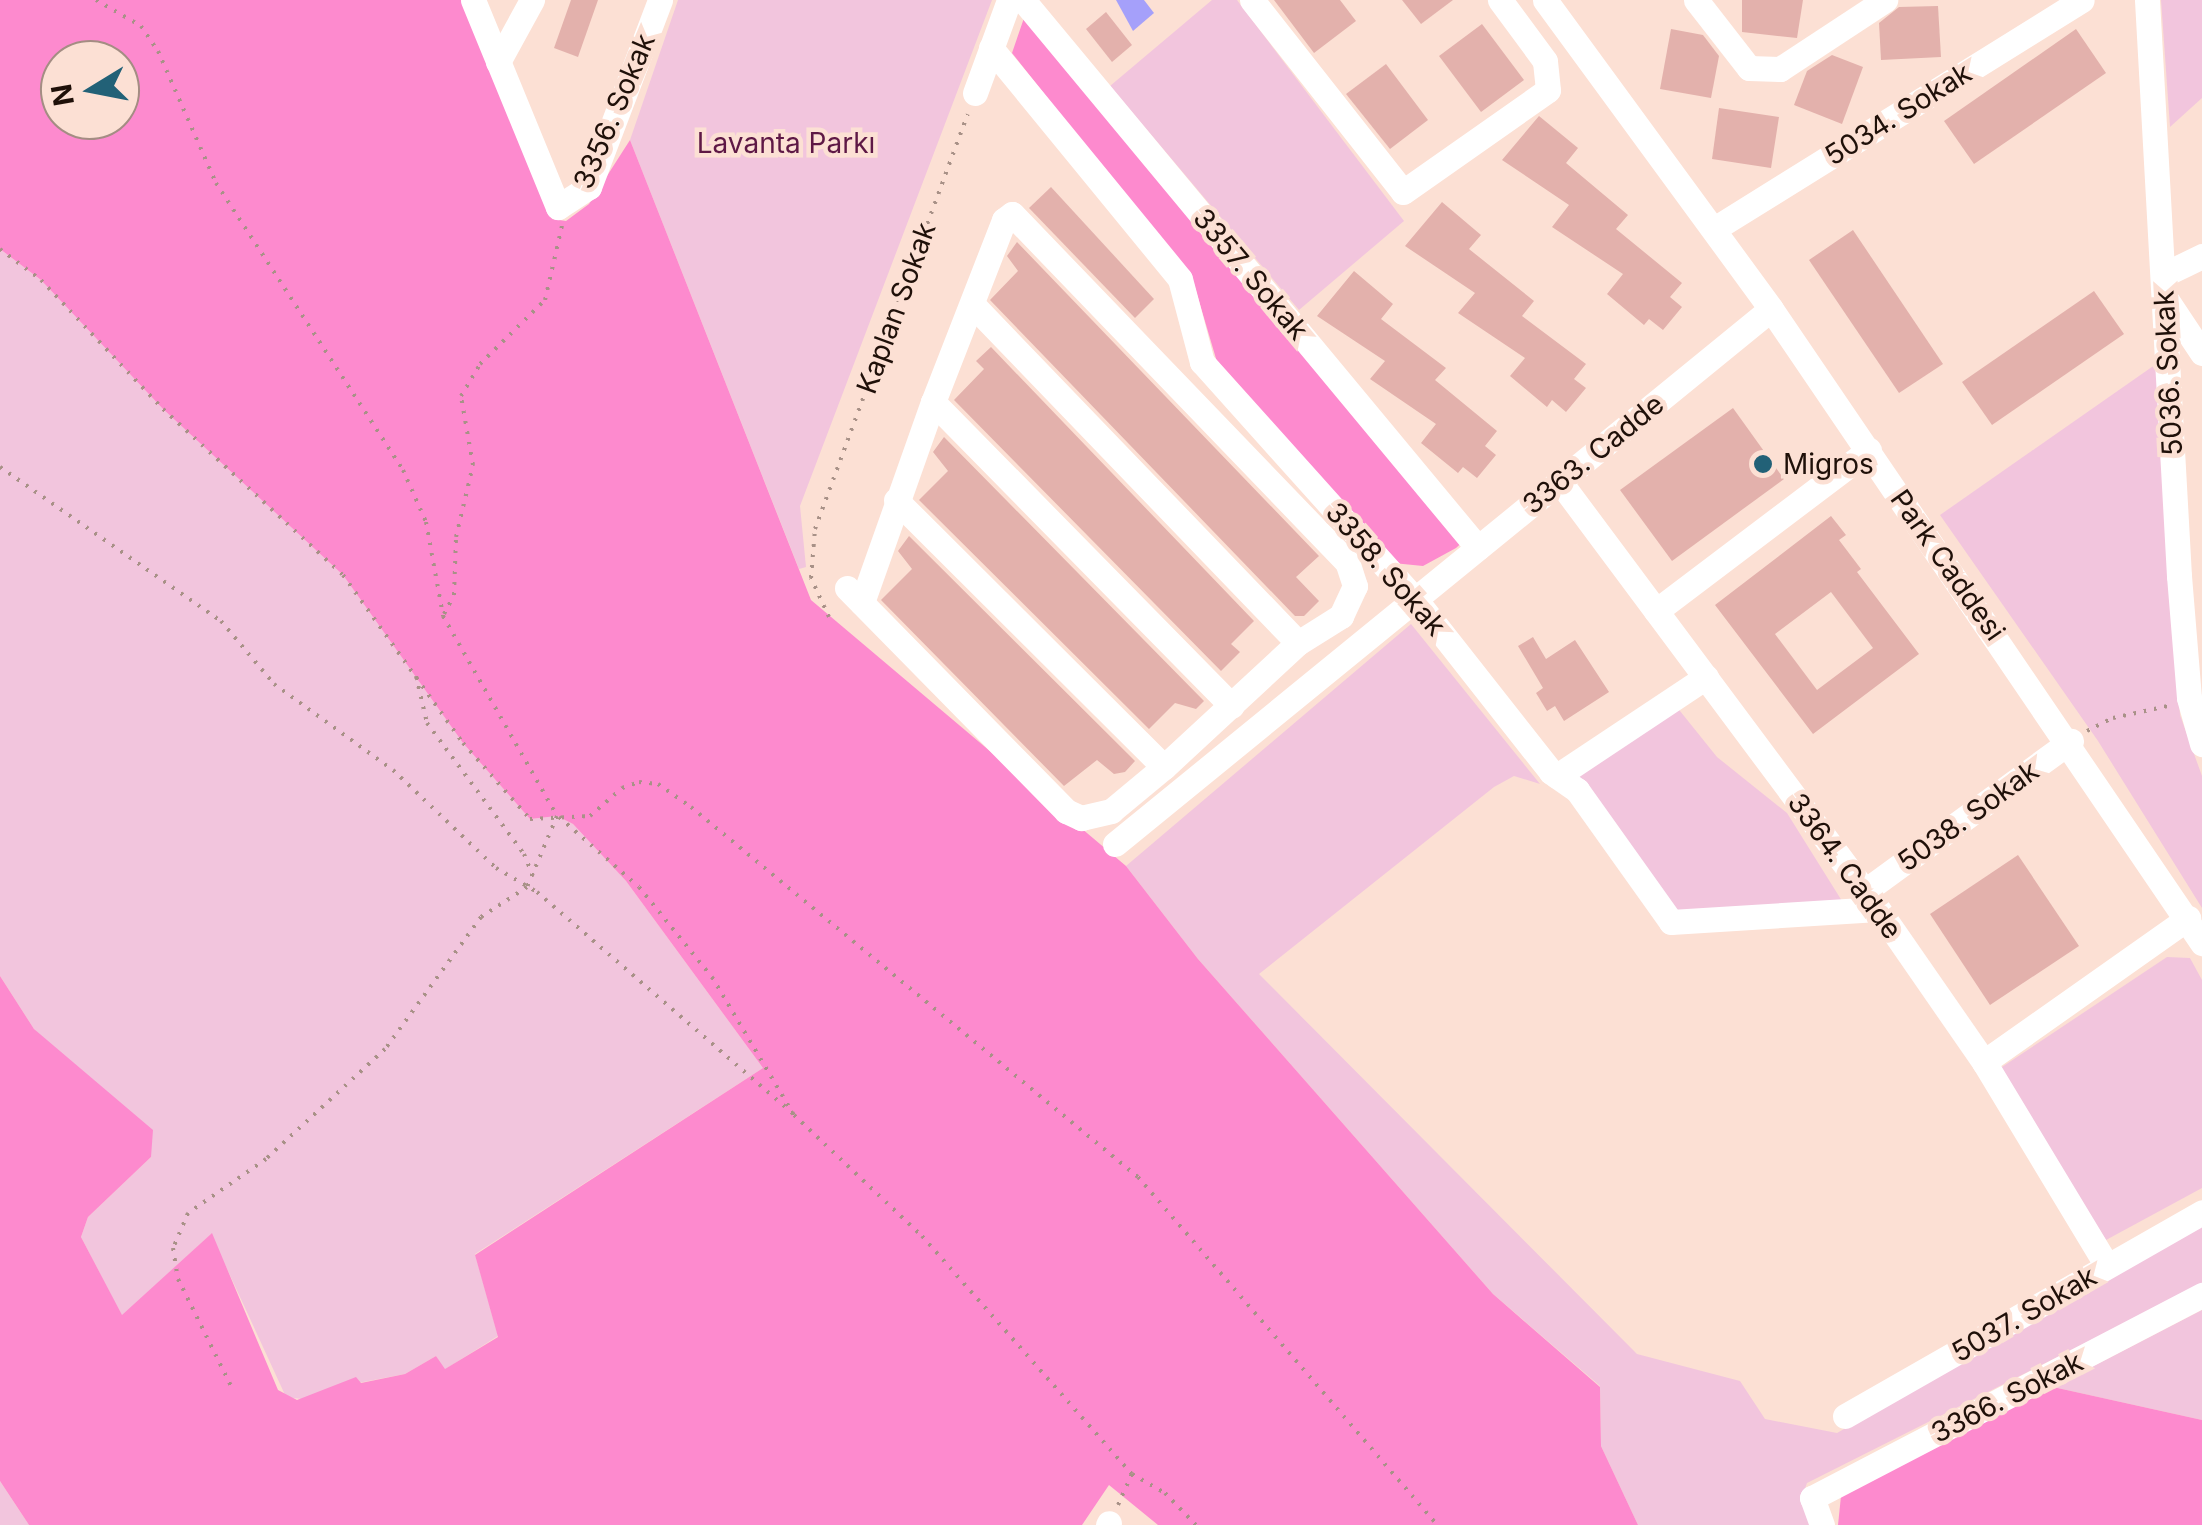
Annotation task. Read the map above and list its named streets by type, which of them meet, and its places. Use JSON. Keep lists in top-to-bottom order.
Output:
{
  "streets": {
    "street": [
      "3356. Sokak",
      "5034. Sokak",
      "3357. Sokak",
      "5036. Sokak",
      "3363. Cadde",
      "Park Caddesi",
      "3358. Sokak",
      "5038. Sokak",
      "3364. Cadde",
      "5037. Sokak",
      "3366. Sokak"
    ],
    "path": ["Kaplan Sokak"]
  },
  "crossings": [
    ["5034. Sokak", "Park Caddesi"],
    ["3357. Sokak", "3363. Cadde"],
    ["3363. Cadde", "Park Caddesi"],
    ["3363. Cadde", "3358. Sokak"],
    ["3363. Cadde", "3364. Cadde"],
    ["Park Caddesi", "5038. Sokak"],
    ["3358. Sokak", "5038. Sokak"],
    ["3358. Sokak", "3364. Cadde"],
    ["5038. Sokak", "3364. Cadde"],
    ["3364. Cadde", "5037. Sokak"]
  ],
  "parks": ["Lavanta Parkı"],
  "places": ["Migros"],
  "north": "left"
}
